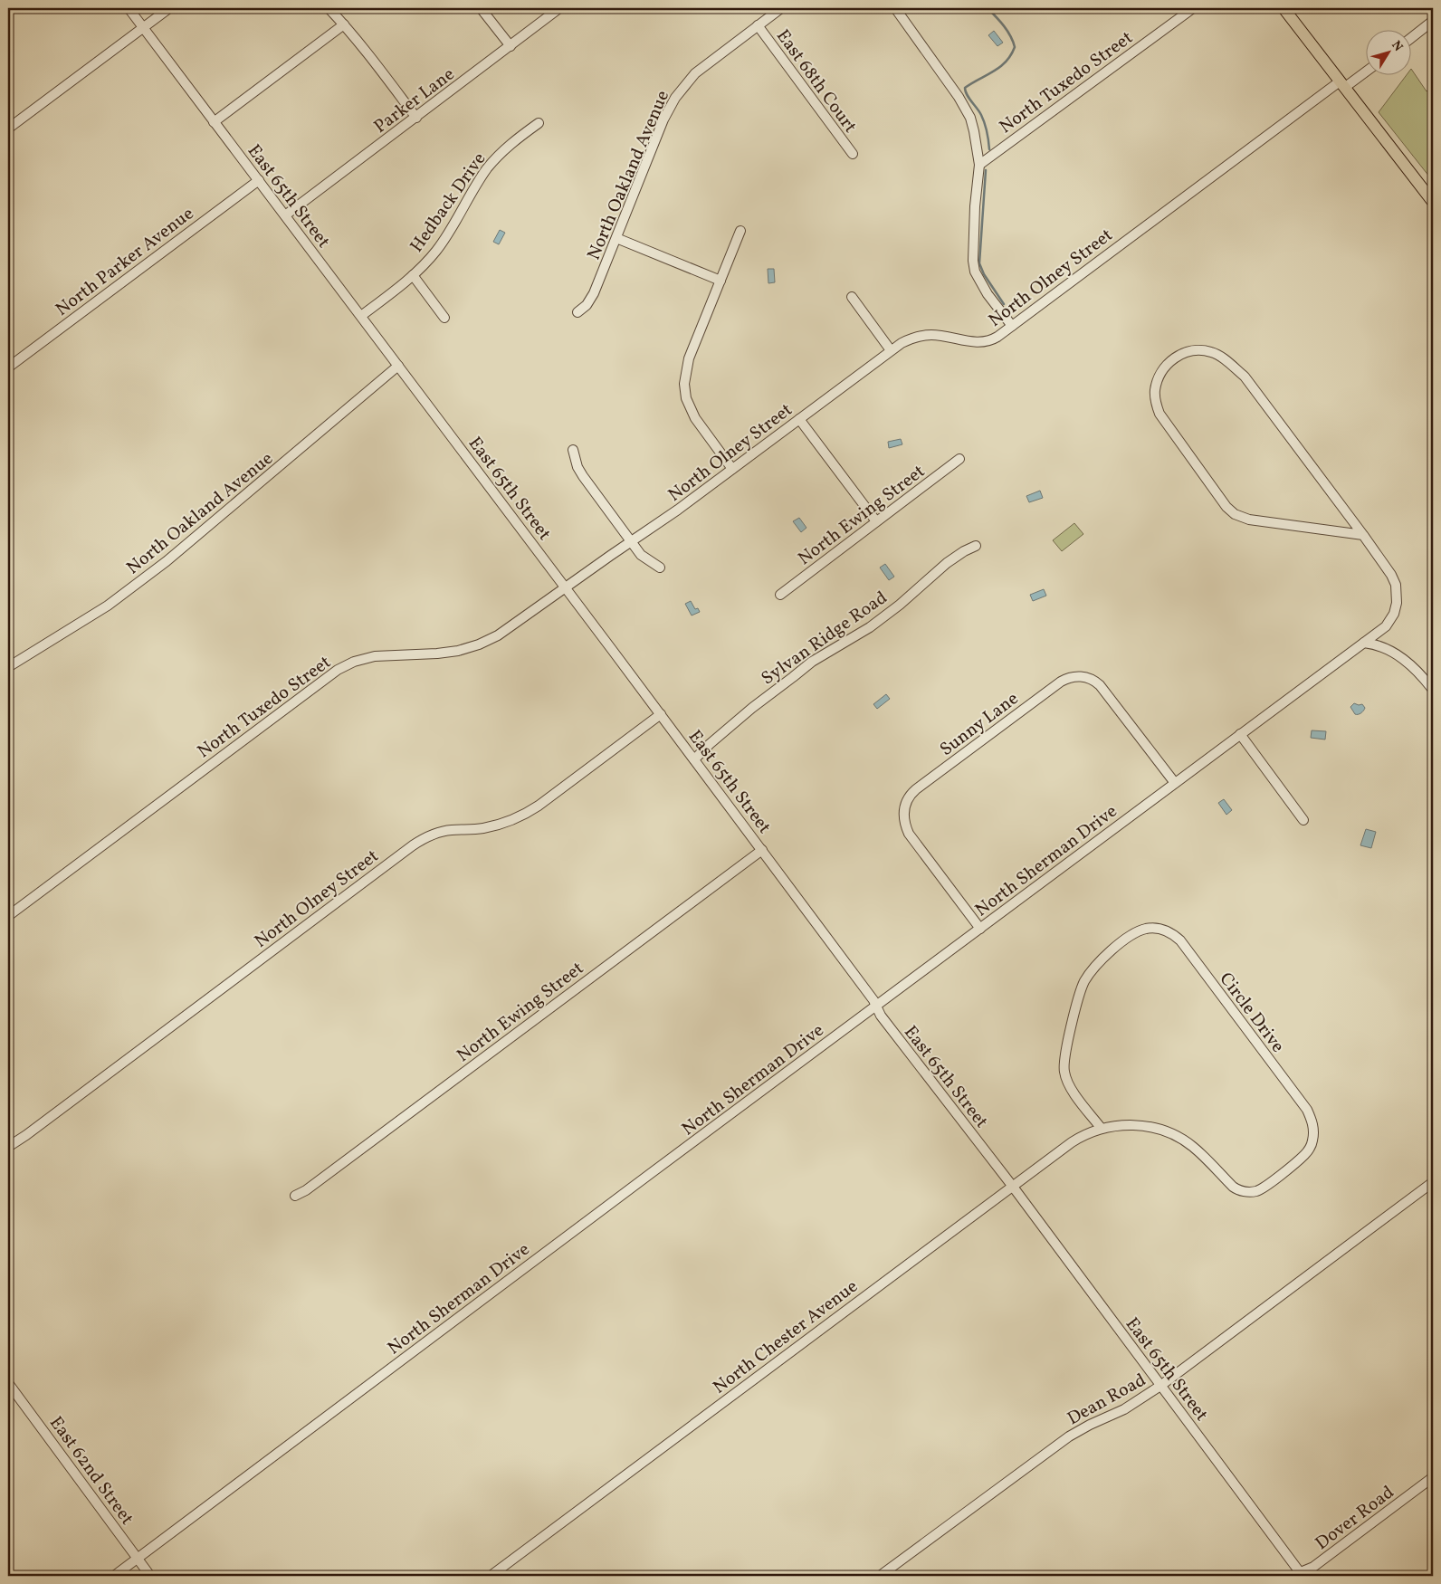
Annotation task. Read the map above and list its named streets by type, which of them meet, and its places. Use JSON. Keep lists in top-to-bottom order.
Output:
{
  "streets": {
    "street": [
      "East 68th Court",
      "North Tuxedo Street",
      "Parker Lane",
      "North Oakland Avenue",
      "East 65th Street",
      "Hedback Drive",
      "North Parker Avenue",
      "North Olney Street",
      "North Ewing Street",
      "Sylvan Ridge Road",
      "Sunny Lane",
      "North Sherman Drive",
      "Circle Drive",
      "North Chester Avenue",
      "Dean Road",
      "East 62nd Street",
      "Dover Road"
    ]
  },
  "crossings": [
    ["East 68th Court", "North Oakland Avenue"],
    ["North Tuxedo Street", "East 65th Street"],
    ["North Tuxedo Street", "North Olney Street"],
    ["Parker Lane", "East 65th Street"],
    ["North Oakland Avenue", "East 65th Street"],
    ["East 65th Street", "Hedback Drive"],
    ["East 65th Street", "North Parker Avenue"],
    ["East 65th Street", "North Olney Street"],
    ["East 65th Street", "North Ewing Street"],
    ["East 65th Street", "Sylvan Ridge Road"],
    ["East 65th Street", "North Sherman Drive"],
    ["East 65th Street", "North Chester Avenue"],
    ["East 65th Street", "Dean Road"],
    ["East 65th Street", "Dover Road"],
    ["Sunny Lane", "North Sherman Drive"],
    ["North Sherman Drive", "East 62nd Street"],
    ["Circle Drive", "North Chester Avenue"]
  ],
  "north": "top right"
}
